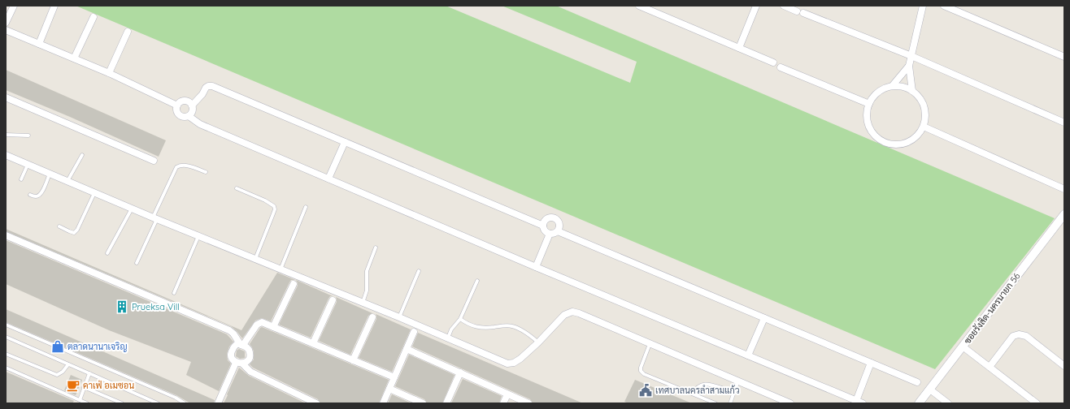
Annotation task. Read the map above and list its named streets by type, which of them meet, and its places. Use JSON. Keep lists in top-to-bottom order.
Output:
{
  "streets": {
    "street": ["ซอยรังสิต-นครนายก 56"]
  },
  "places": {
    "building": ["Prueksa Vill"],
    "shop": ["ตลาดนานาเจริญ"],
    "cafe": ["คาเฟ่ อเมซอน"],
    "public building": ["เทศบาลนครลำสามแก้ว"]
  }
}
